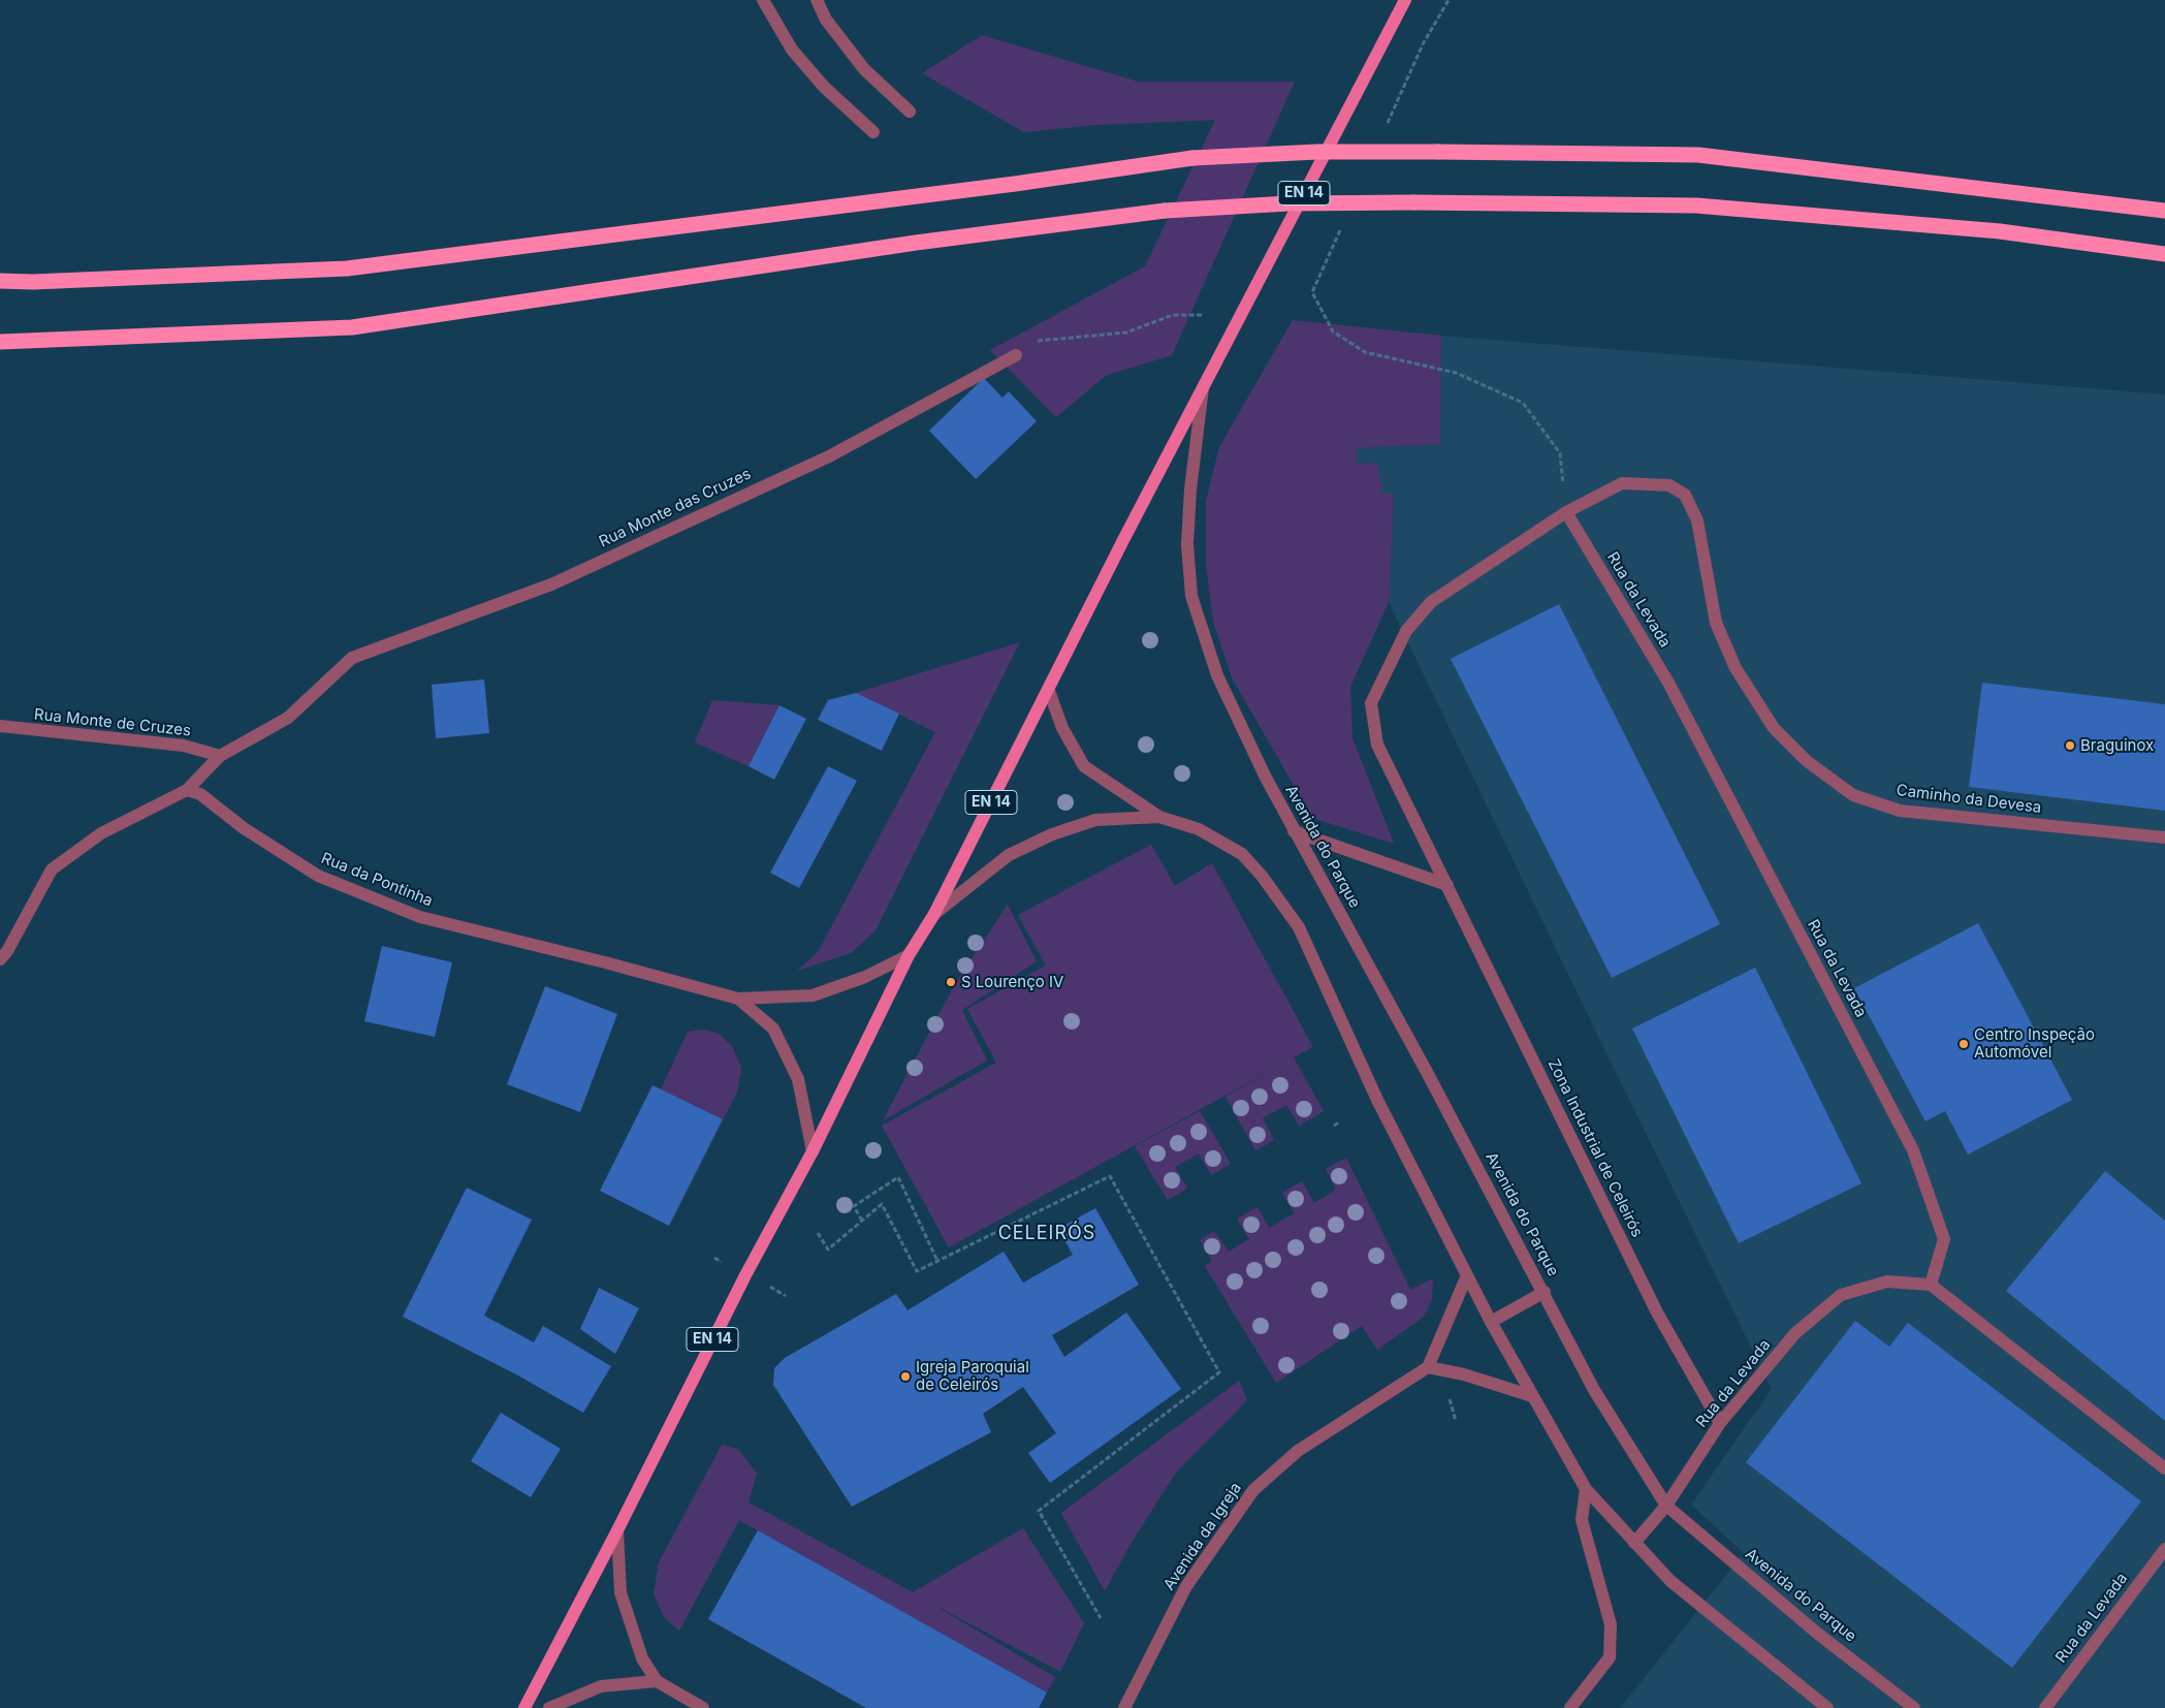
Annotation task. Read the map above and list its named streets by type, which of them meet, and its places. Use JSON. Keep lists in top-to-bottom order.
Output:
{
  "streets": {
    "main road": ["EN 14"],
    "street": [
      "Rua Monte das Cruzes",
      "Rua da Levada",
      "Rua Monte de Cruzes",
      "Caminho da Devesa",
      "Avenida do Parque",
      "Rua da Pontinha",
      "Zona Industrial de Celeirós",
      "Avenida da Igreja"
    ]
  },
  "crossings": [
    ["EN 14", "Avenida do Parque"],
    ["EN 14", "Rua da Pontinha"],
    ["Rua Monte das Cruzes", "Rua Monte de Cruzes"],
    ["Rua Monte das Cruzes", "Rua da Pontinha"],
    ["Rua da Levada", "Caminho da Devesa"],
    ["Rua da Levada", "Avenida do Parque"],
    ["Rua da Levada", "Zona Industrial de Celeirós"]
  ],
  "districts": ["CELEIRÓS"],
  "places": [
    "Braguinox",
    "S Lourenço IV",
    "Centro Inspeção Automóvel",
    "Igreja Paroquial de Celeirós"
  ]
}
